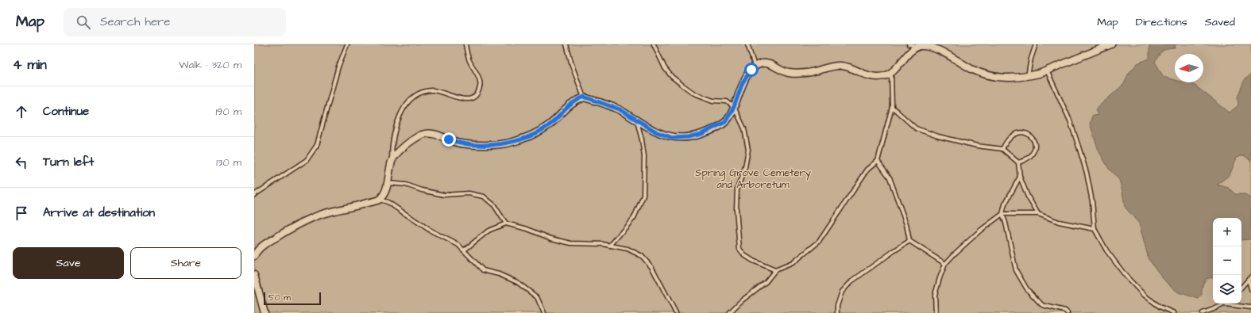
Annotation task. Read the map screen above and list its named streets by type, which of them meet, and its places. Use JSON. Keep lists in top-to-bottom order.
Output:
{
  "parks": ["Spring Grove Cemetery and Arboretum"],
  "scale_bar": "50 m",
  "north": "left",
  "page": {
    "header": "Map",
    "search": "Search here",
    "nav": ["Map", "Directions", "Saved"],
    "heading": ["4 min", "Walk · 320 m"],
    "list": [
      ["Continue", "190 m"],
      ["Turn left", "130 m"],
      "Arrive at destination"
    ],
    "map_buttons": ["+", "−"],
    "buttons": ["Save", "Share"],
    "scale": "50 m"
  }
}
